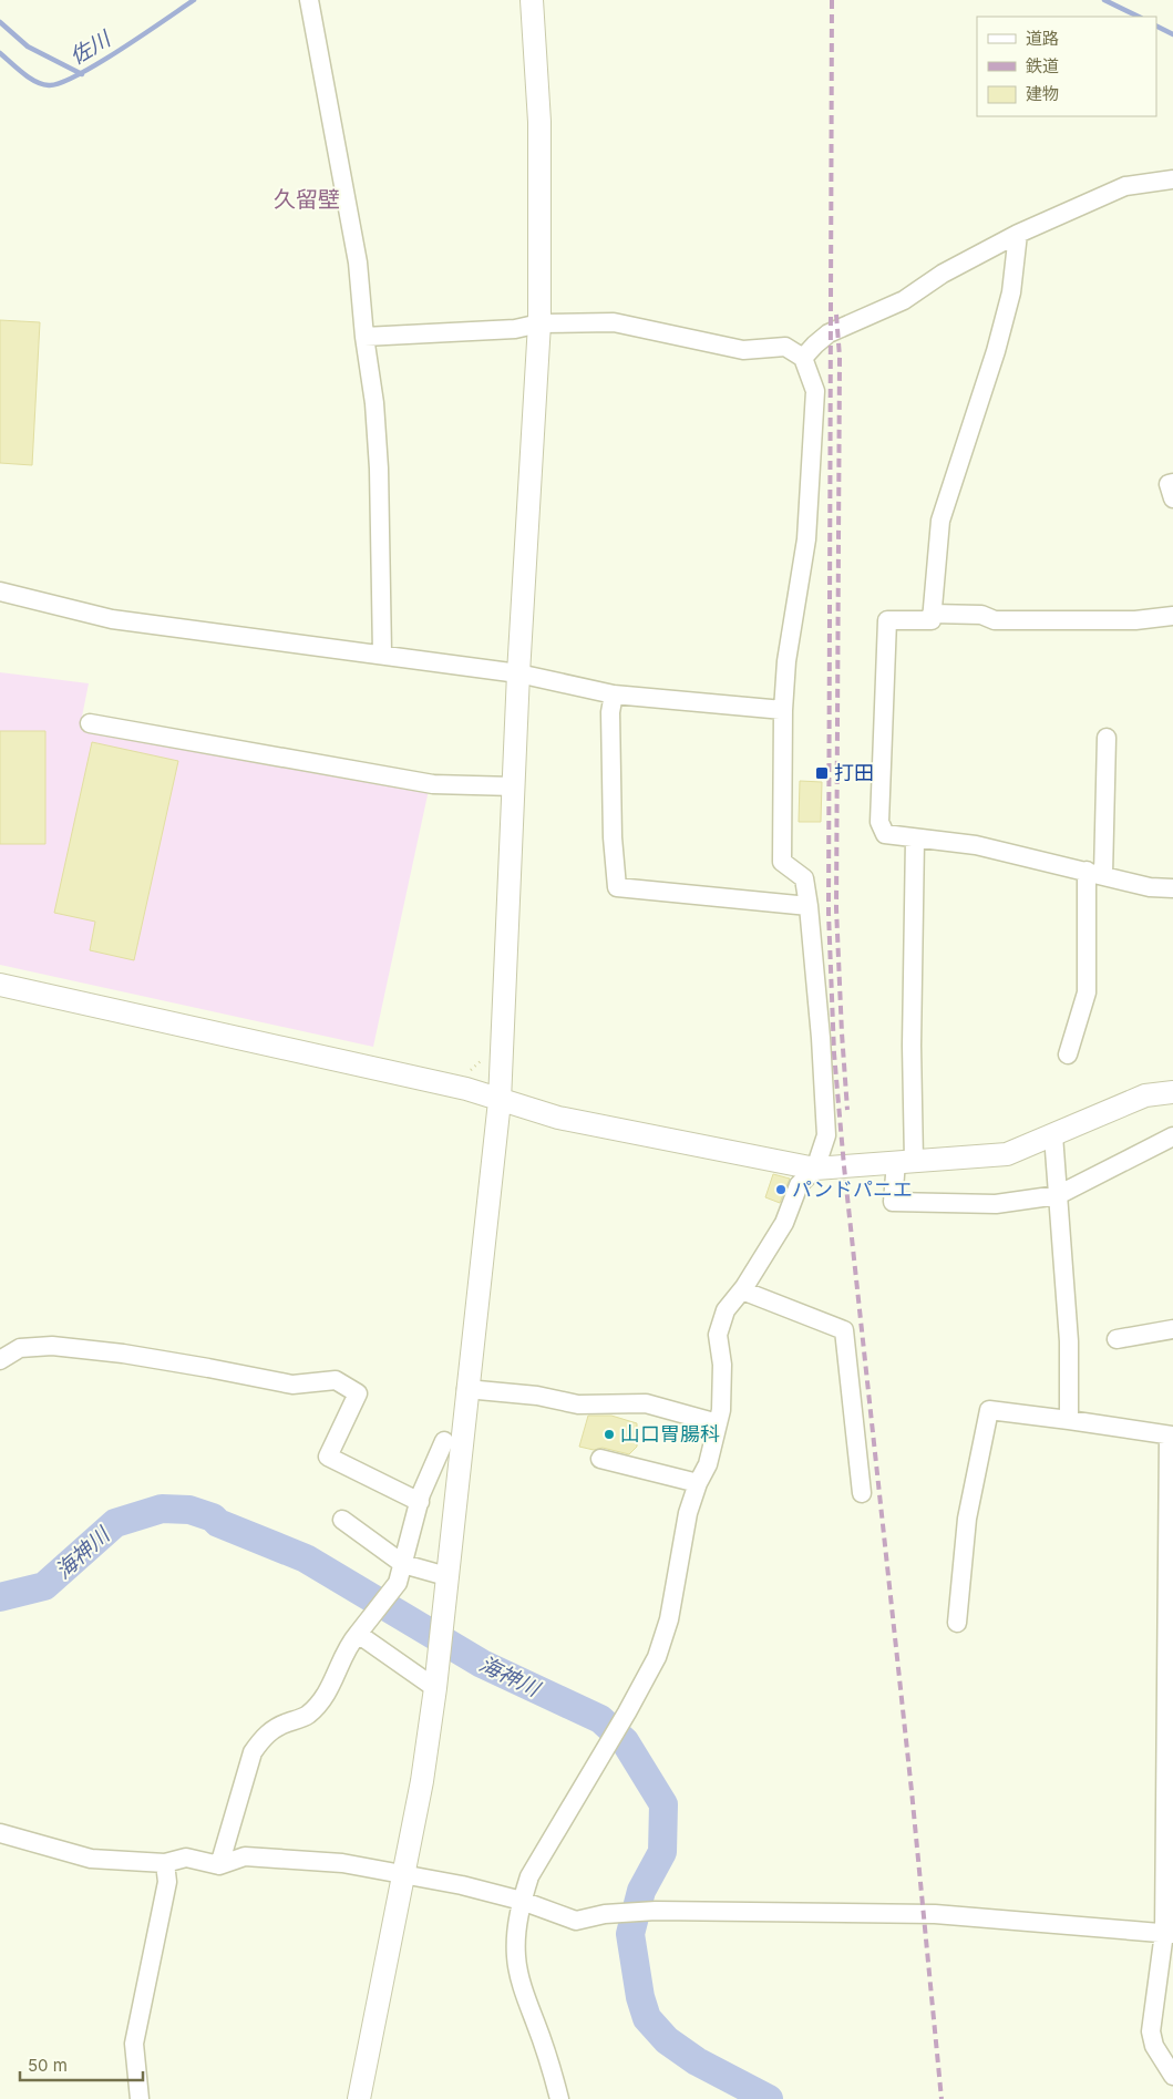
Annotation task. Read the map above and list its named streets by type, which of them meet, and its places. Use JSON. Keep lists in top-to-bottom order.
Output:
{
  "districts": ["久留壁"],
  "water": ["佐川", "海神川"],
  "places": {
    "transit": ["打田"],
    "other": ["パンドパニエ", "山口胃腸科"]
  },
  "legend": ["道路", "鉄道", "建物"],
  "scale_bar": "50 m"
}
